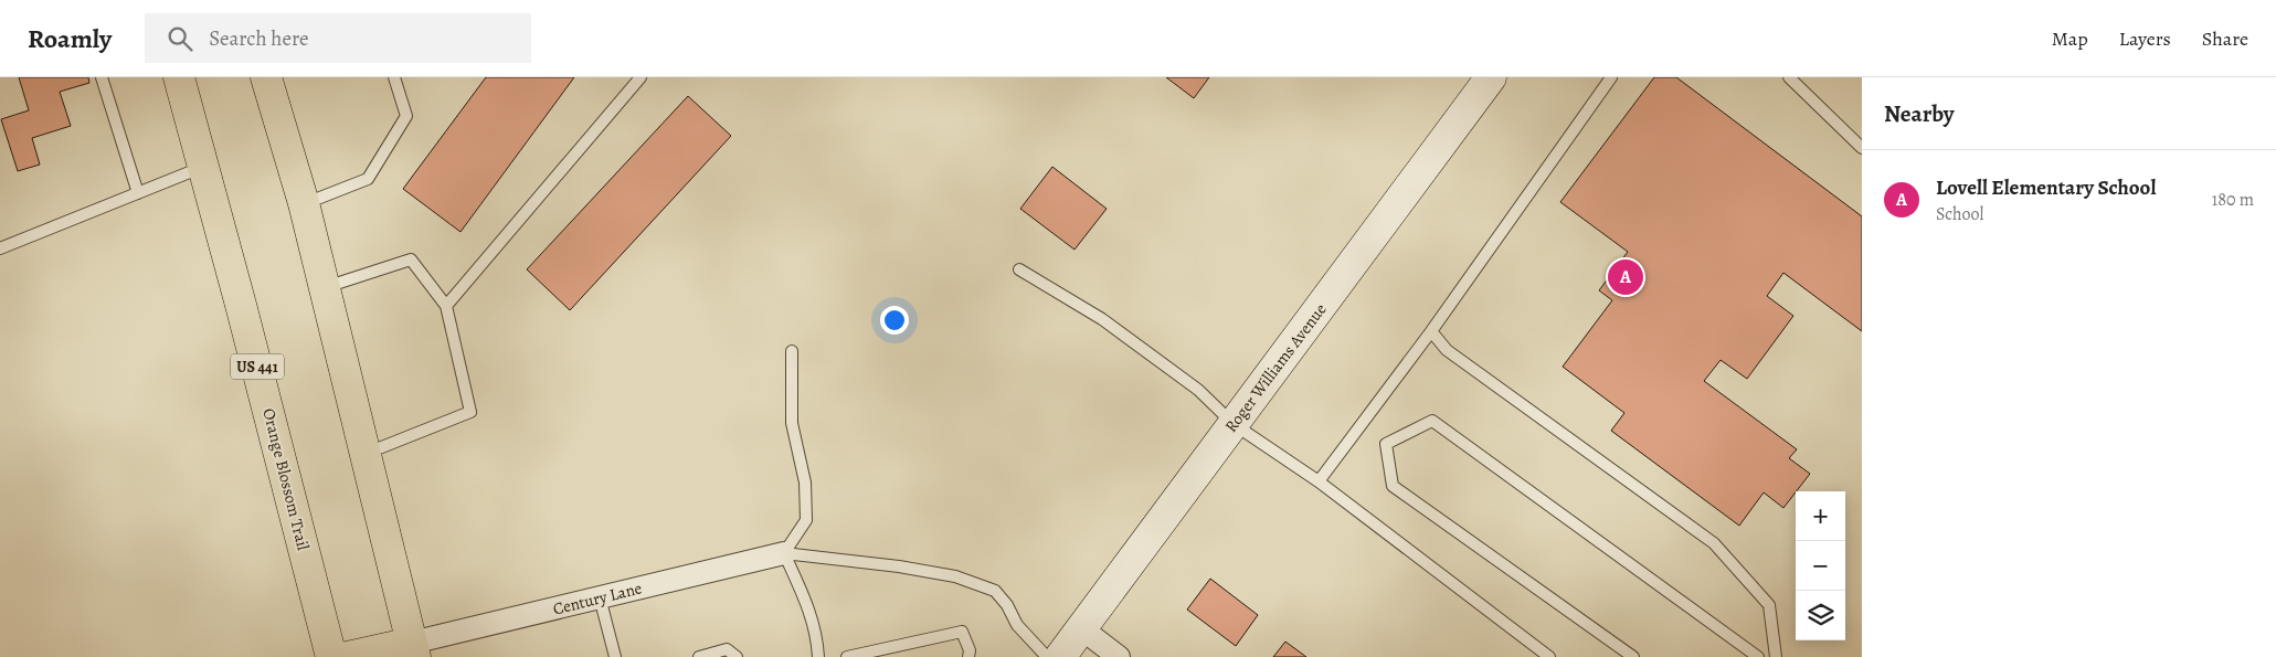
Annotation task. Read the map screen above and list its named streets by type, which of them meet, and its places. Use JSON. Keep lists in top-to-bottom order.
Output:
{
  "streets": {
    "main road": ["US 441", "Orange Blossom Trail"],
    "street": ["Roger Williams Avenue", "Century Lane"]
  },
  "page": {
    "header": "Roamly",
    "search": "Search here",
    "nav": ["Map", "Layers", "Share"],
    "heading": "Nearby",
    "list": [
      {
        "mark": "A",
        "name": "Lovell Elementary School",
        "note": "School",
        "value": "180 m"
      }
    ],
    "pins": "A",
    "map_buttons": ["+", "−"]
  }
}
